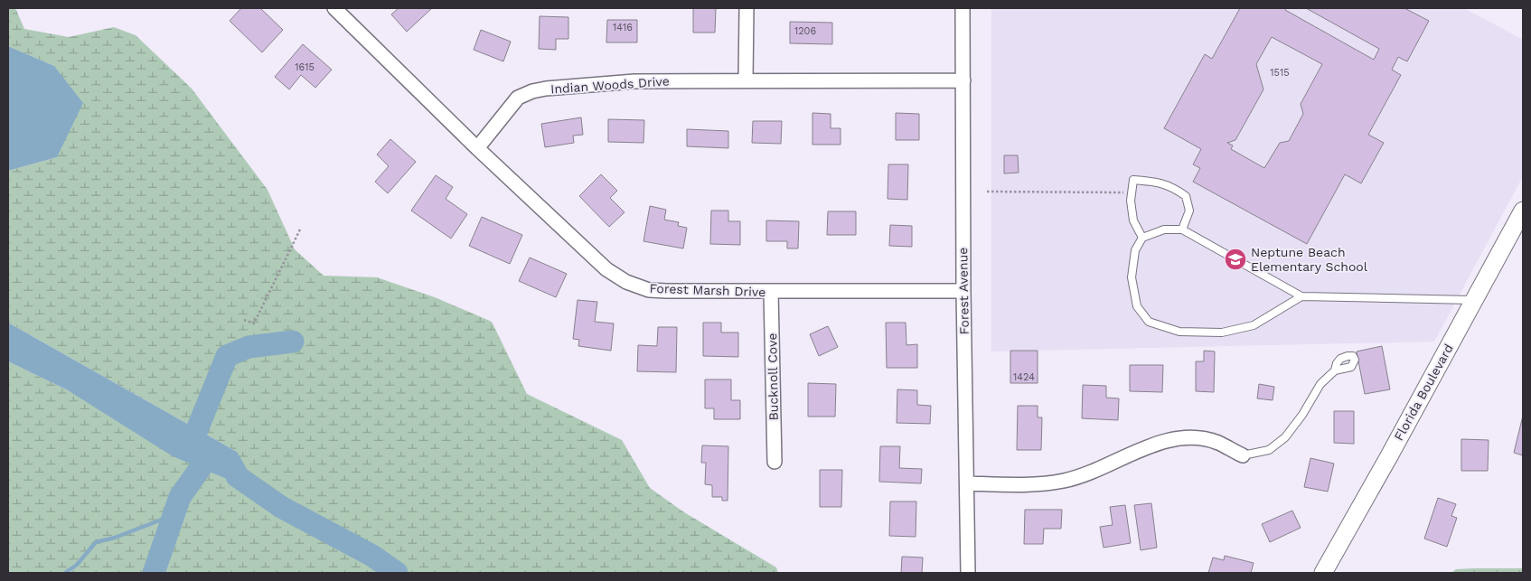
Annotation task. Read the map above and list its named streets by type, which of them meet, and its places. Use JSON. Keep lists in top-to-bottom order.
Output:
{
  "streets": {
    "street": [
      "Indian Woods Drive",
      "Forest Marsh Drive",
      "Forest Avenue",
      "Bucknoll Cove",
      "Florida Boulevard"
    ]
  },
  "crossings": [
    ["Indian Woods Drive", "Forest Marsh Drive"],
    ["Indian Woods Drive", "Forest Avenue"],
    ["Forest Marsh Drive", "Forest Avenue"],
    ["Forest Marsh Drive", "Bucknoll Cove"]
  ],
  "places": {
    "school or university": ["Neptune Beach Elementary School"]
  },
  "house_numbers": [
    "1416",
    "1206",
    "1615",
    "1515",
    "1424"
  ]
}
